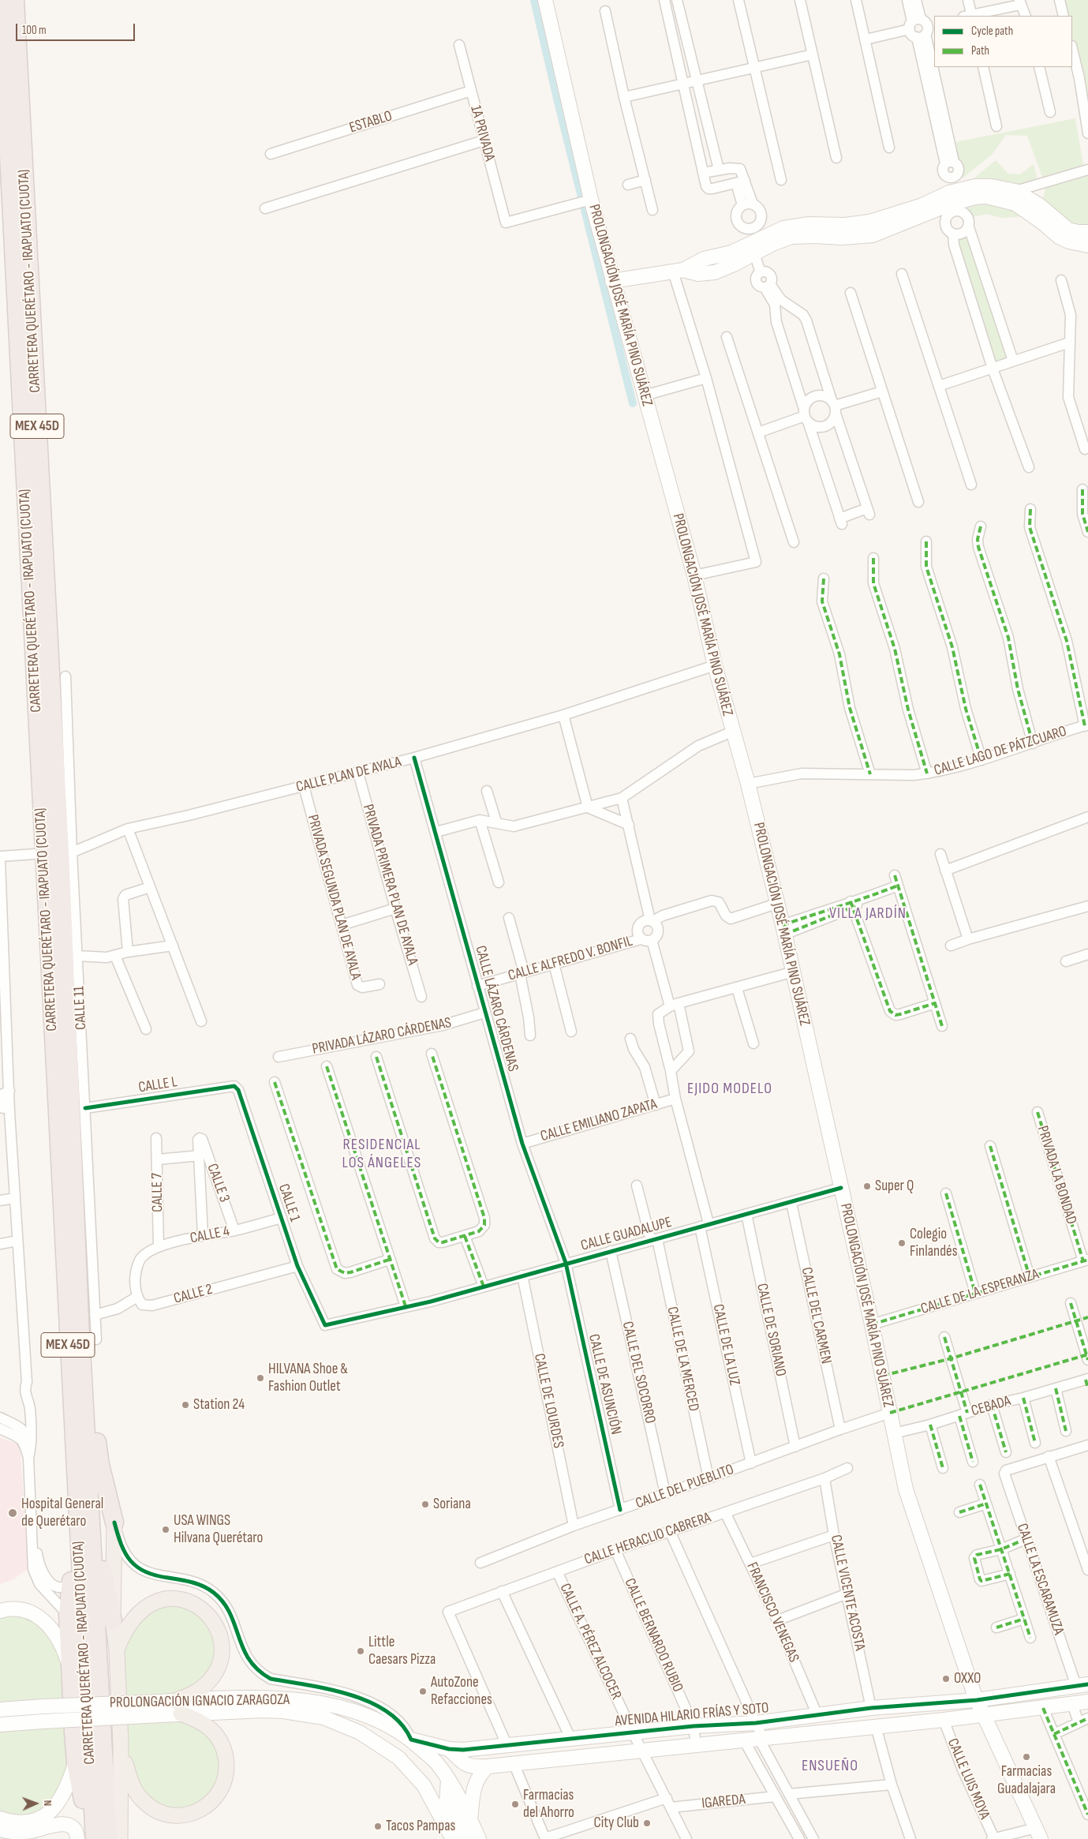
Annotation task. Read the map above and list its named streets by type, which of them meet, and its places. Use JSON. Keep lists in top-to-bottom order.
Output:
{
  "streets": {
    "highway": ["CARRETERA QUERÉTARO - IRAPUATO (CUOTA)", "MEX 45D"],
    "main road": ["PROLONGACIÓN JOSÉ MARÍA PINO SUÁREZ", "PROLONGACIÓN IGNACIO ZARAGOZA", "AVENIDA HILARIO FRÍAS Y SOTO"],
    "street": [
      "ESTABLO",
      "1A PRIVADA",
      "CALLE LAGO DE PÁTZCUARO",
      "CALLE PLAN DE AYALA",
      "PRIVADA PRIMERA PLAN DE AYALA",
      "PRIVADA SEGUNDA PLAN DE AYALA",
      "CALLE ALFREDO V. BONFIL",
      "CALLE 11",
      "CALLE LÁZARO CÁRDENAS",
      "PRIVADA LÁZARO CÁRDENAS",
      "CALLE L",
      "CALLE EMILIANO ZAPATA",
      "PRIVADA LA BONDAD",
      "CALLE 3",
      "CALLE 7",
      "CALLE 1",
      "CALLE GUADALUPE",
      "CALLE 4",
      "CALLE DE LA ESPERANZA",
      "CALLE 2",
      "CALLE DEL CARMEN",
      "CALLE DE SORIANO",
      "CALLE DE LA LUZ",
      "CALLE DE LA MERCED",
      "CALLE DEL SOCORRO",
      "CALLE DE ASUNCIÓN",
      "CALLE DE LOURDES",
      "CEBADA",
      "CALLE DEL PUEBLITO",
      "CALLE HERACLIO CABRERA",
      "CALLE LA ESCARAMUZA",
      "CALLE VICENTE ACOSTA",
      "FRANCISCO VENEGAS",
      "CALLE BERNARDO RUBIO",
      "CALLE A. PÉREZ ALCOCER",
      "CALLE LUIS MOYA",
      "IGAREDA"
    ]
  },
  "crossings": [
    ["ESTABLO", "1A PRIVADA"],
    ["1A PRIVADA", "PROLONGACIÓN JOSÉ MARÍA PINO SUÁREZ"],
    ["CARRETERA QUERÉTARO - IRAPUATO (CUOTA)", "CALLE 11"],
    ["PROLONGACIÓN JOSÉ MARÍA PINO SUÁREZ", "CALLE LAGO DE PÁTZCUARO"],
    ["PROLONGACIÓN JOSÉ MARÍA PINO SUÁREZ", "CALLE PLAN DE AYALA"],
    ["PROLONGACIÓN JOSÉ MARÍA PINO SUÁREZ", "CALLE GUADALUPE"],
    ["PROLONGACIÓN JOSÉ MARÍA PINO SUÁREZ", "CALLE DE LA ESPERANZA"],
    ["PROLONGACIÓN JOSÉ MARÍA PINO SUÁREZ", "CEBADA"],
    ["PROLONGACIÓN JOSÉ MARÍA PINO SUÁREZ", "CALLE DEL PUEBLITO"],
    ["PROLONGACIÓN JOSÉ MARÍA PINO SUÁREZ", "AVENIDA HILARIO FRÍAS Y SOTO"],
    ["PROLONGACIÓN JOSÉ MARÍA PINO SUÁREZ", "CALLE LUIS MOYA"],
    ["CALLE PLAN DE AYALA", "PRIVADA PRIMERA PLAN DE AYALA"],
    ["CALLE PLAN DE AYALA", "PRIVADA SEGUNDA PLAN DE AYALA"],
    ["CALLE PLAN DE AYALA", "CALLE 11"],
    ["CALLE PLAN DE AYALA", "CALLE LÁZARO CÁRDENAS"],
    ["CALLE ALFREDO V. BONFIL", "CALLE LÁZARO CÁRDENAS"],
    ["CALLE 11", "CALLE L"],
    ["CALLE LÁZARO CÁRDENAS", "PRIVADA LÁZARO CÁRDENAS"],
    ["CALLE LÁZARO CÁRDENAS", "CALLE EMILIANO ZAPATA"],
    ["CALLE LÁZARO CÁRDENAS", "CALLE GUADALUPE"],
    ["CALLE LÁZARO CÁRDENAS", "CALLE DE ASUNCIÓN"],
    ["CALLE L", "CALLE 1"],
    ["CALLE EMILIANO ZAPATA", "CALLE DE LA LUZ"],
    ["PRIVADA LA BONDAD", "CALLE DE LA ESPERANZA"],
    ["CALLE 3", "CALLE 4"],
    ["CALLE 7", "CALLE 4"],
    ["CALLE 1", "CALLE GUADALUPE"],
    ["CALLE 1", "CALLE 4"],
    ["CALLE 1", "CALLE 2"],
    ["CALLE GUADALUPE", "CALLE DEL CARMEN"],
    ["CALLE GUADALUPE", "CALLE DE SORIANO"],
    ["CALLE GUADALUPE", "CALLE DE LA LUZ"],
    ["CALLE GUADALUPE", "CALLE DE LA MERCED"],
    ["CALLE GUADALUPE", "CALLE DEL SOCORRO"],
    ["CALLE GUADALUPE", "CALLE DE ASUNCIÓN"],
    ["CALLE GUADALUPE", "CALLE DE LOURDES"],
    ["CALLE 4", "CALLE 2"],
    ["CALLE DEL CARMEN", "CALLE DEL PUEBLITO"],
    ["CALLE DE SORIANO", "CALLE DEL PUEBLITO"],
    ["CALLE DE LA LUZ", "CALLE DEL PUEBLITO"],
    ["CALLE DE LA MERCED", "CALLE DEL PUEBLITO"],
    ["CALLE DEL SOCORRO", "CALLE DEL PUEBLITO"],
    ["CALLE DE ASUNCIÓN", "CALLE DEL PUEBLITO"],
    ["CALLE DE LOURDES", "CALLE DEL PUEBLITO"],
    ["CALLE HERACLIO CABRERA", "CALLE VICENTE ACOSTA"],
    ["CALLE HERACLIO CABRERA", "FRANCISCO VENEGAS"],
    ["CALLE HERACLIO CABRERA", "CALLE BERNARDO RUBIO"],
    ["CALLE HERACLIO CABRERA", "CALLE A. PÉREZ ALCOCER"],
    ["CALLE HERACLIO CABRERA", "AVENIDA HILARIO FRÍAS Y SOTO"],
    ["CALLE LA ESCARAMUZA", "AVENIDA HILARIO FRÍAS Y SOTO"],
    ["CALLE VICENTE ACOSTA", "AVENIDA HILARIO FRÍAS Y SOTO"],
    ["FRANCISCO VENEGAS", "AVENIDA HILARIO FRÍAS Y SOTO"],
    ["CALLE BERNARDO RUBIO", "AVENIDA HILARIO FRÍAS Y SOTO"],
    ["CALLE A. PÉREZ ALCOCER", "AVENIDA HILARIO FRÍAS Y SOTO"],
    ["CALLE A. PÉREZ ALCOCER", "IGAREDA"],
    ["PROLONGACIÓN IGNACIO ZARAGOZA", "AVENIDA HILARIO FRÍAS Y SOTO"],
    ["AVENIDA HILARIO FRÍAS Y SOTO", "CALLE LUIS MOYA"]
  ],
  "districts": [
    "VILLA JARDÍN",
    "EJIDO MODELO",
    "RESIDENCIAL LOS ÁNGELES",
    "ENSUEÑO"
  ],
  "places": [
    "Super Q",
    "Colegio Finlandés",
    "HILVANA Shoe & Fashion Outlet",
    "Station 24",
    "Soriana",
    "Hospital General de Querétaro",
    "USA WINGS Hilvana Querétaro",
    "Little Caesars Pizza",
    "OXXO",
    "AutoZone Refacciones",
    "Farmacias Guadalajara",
    "Farmacias del Ahorro",
    "City Club",
    "Tacos Pampas"
  ],
  "legend": ["Cycle path", "Path"],
  "scale_bar": "100 m",
  "north": "right"
}
